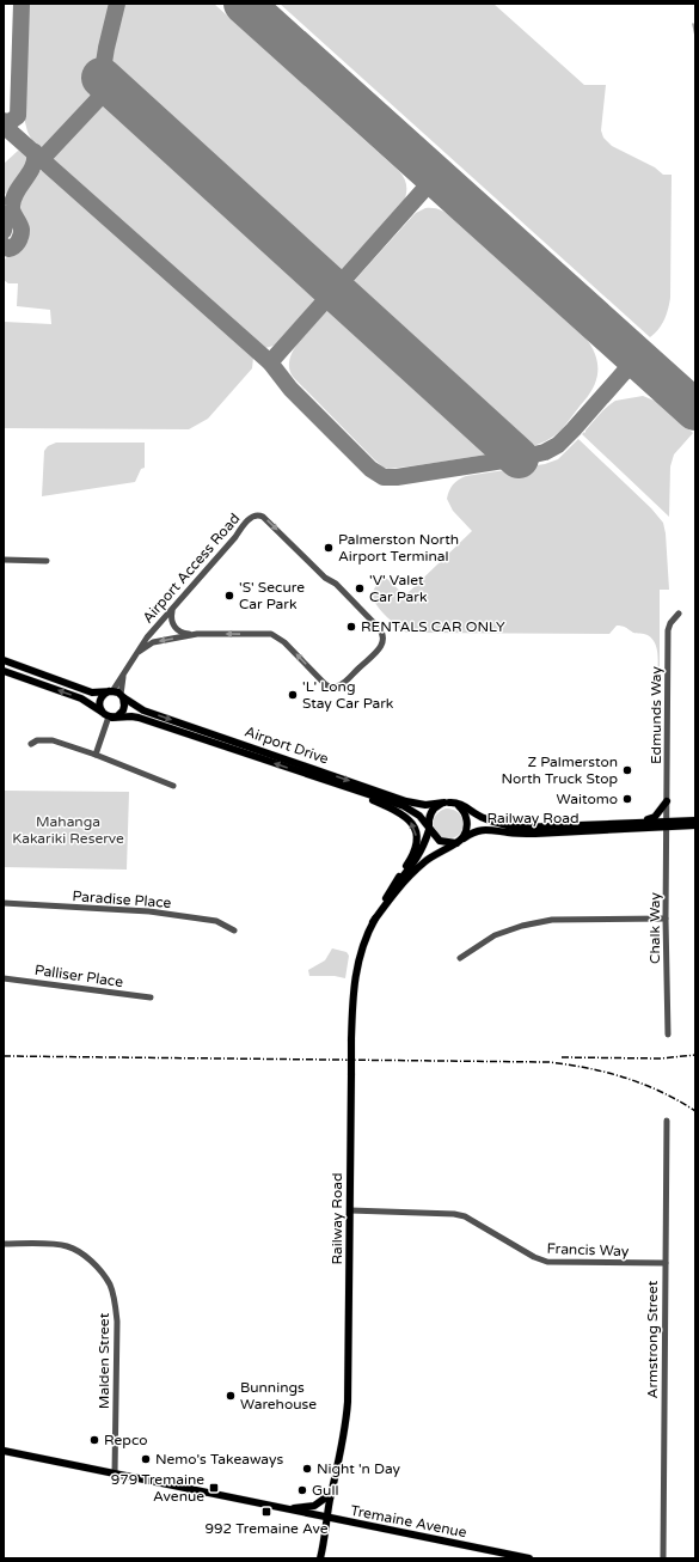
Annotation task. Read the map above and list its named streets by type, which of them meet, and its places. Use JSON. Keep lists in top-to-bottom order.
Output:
{
  "streets": {
    "main road": ["Airport Drive", "Railway Road", "Tremaine Avenue"],
    "street": [
      "Airport Access Road",
      "Edmunds Way",
      "Paradise Place",
      "Chalk Way",
      "Palliser Place",
      "Francis Way",
      "Armstrong Street",
      "Malden Street"
    ]
  },
  "crossings": [
    ["Airport Access Road", "Airport Drive"],
    ["Edmunds Way", "Railway Road"],
    ["Edmunds Way", "Chalk Way"],
    ["Airport Drive", "Railway Road"],
    ["Railway Road", "Chalk Way"],
    ["Railway Road", "Francis Way"],
    ["Railway Road", "Tremaine Avenue"],
    ["Francis Way", "Armstrong Street"],
    ["Malden Street", "Tremaine Avenue"]
  ],
  "parks": ["Mahanga Kakariki Reserve"],
  "places": {
    "other": [
      "Palmerston North Airport Terminal",
      "'V' Valet Car Park",
      "'S' Secure Car Park",
      "RENTALS CAR ONLY",
      "'L' Long Stay Car Park",
      "Z Palmerston North Truck Stop",
      "Waitomo",
      "Bunnings Warehouse",
      "Repco",
      "Nemo's Takeaways",
      "Night 'n Day",
      "Gull"
    ],
    "transit": ["979 Tremaine Avenue", "992 Tremaine Ave"]
  }
}
